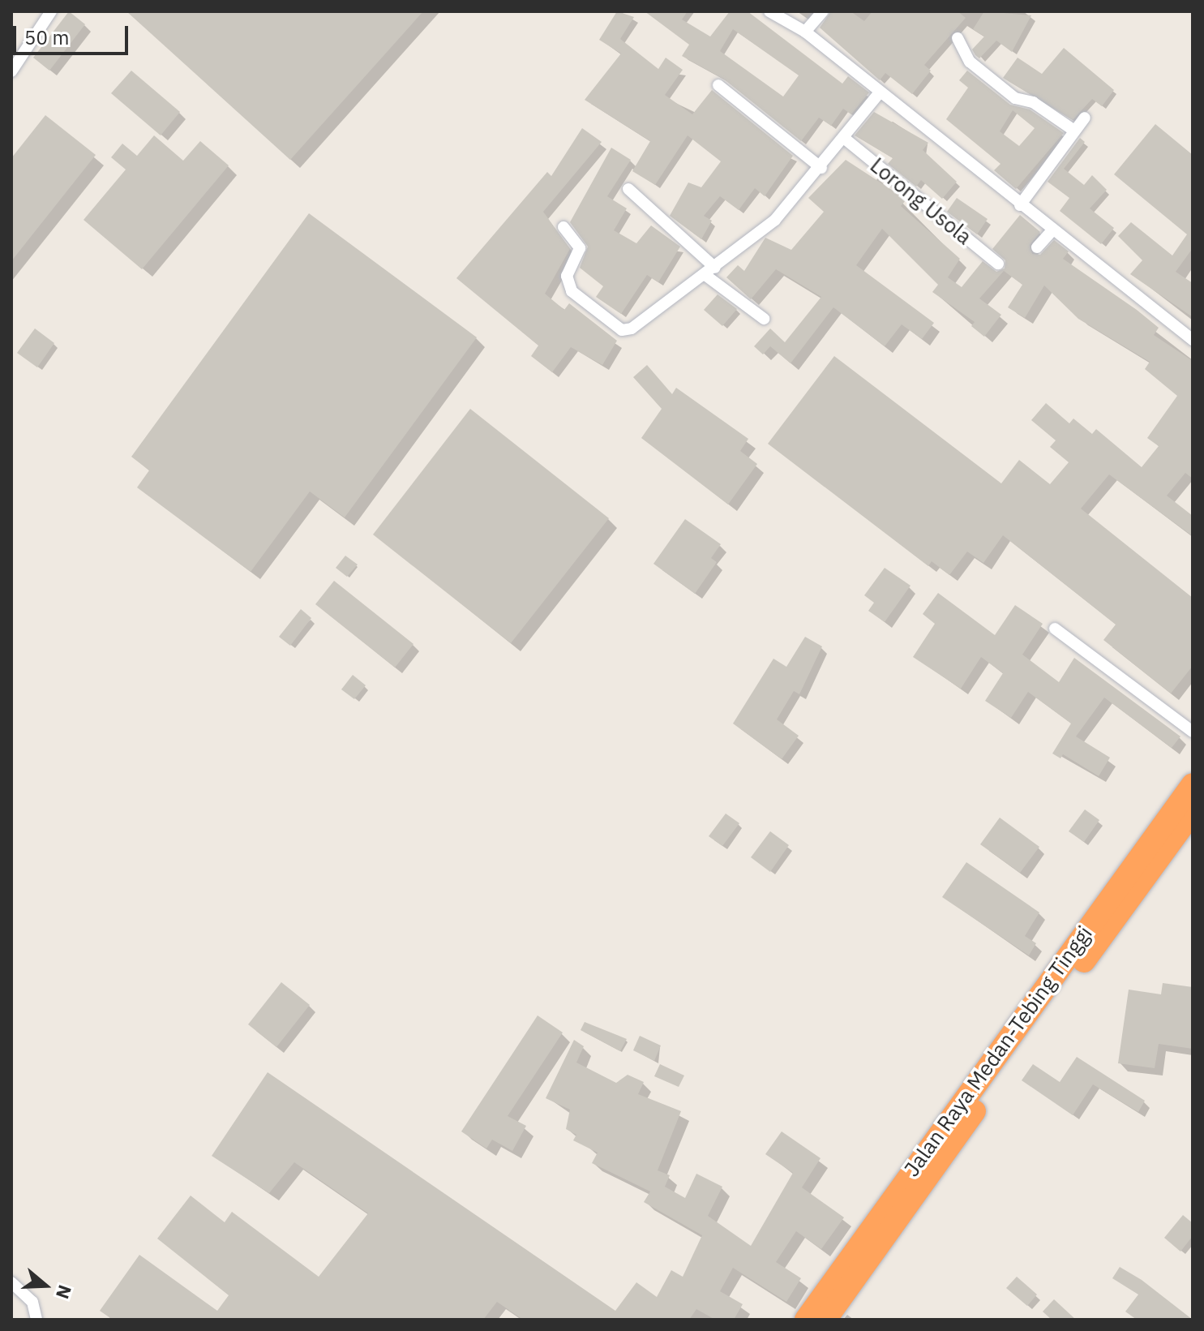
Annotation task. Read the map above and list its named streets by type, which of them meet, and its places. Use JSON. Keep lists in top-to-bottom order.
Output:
{
  "streets": {
    "highway": ["Jalan Raya Medan-Tebing Tinggi"],
    "street": ["Lorong Usola"]
  },
  "scale_bar": "50 m",
  "north": "right"
}
